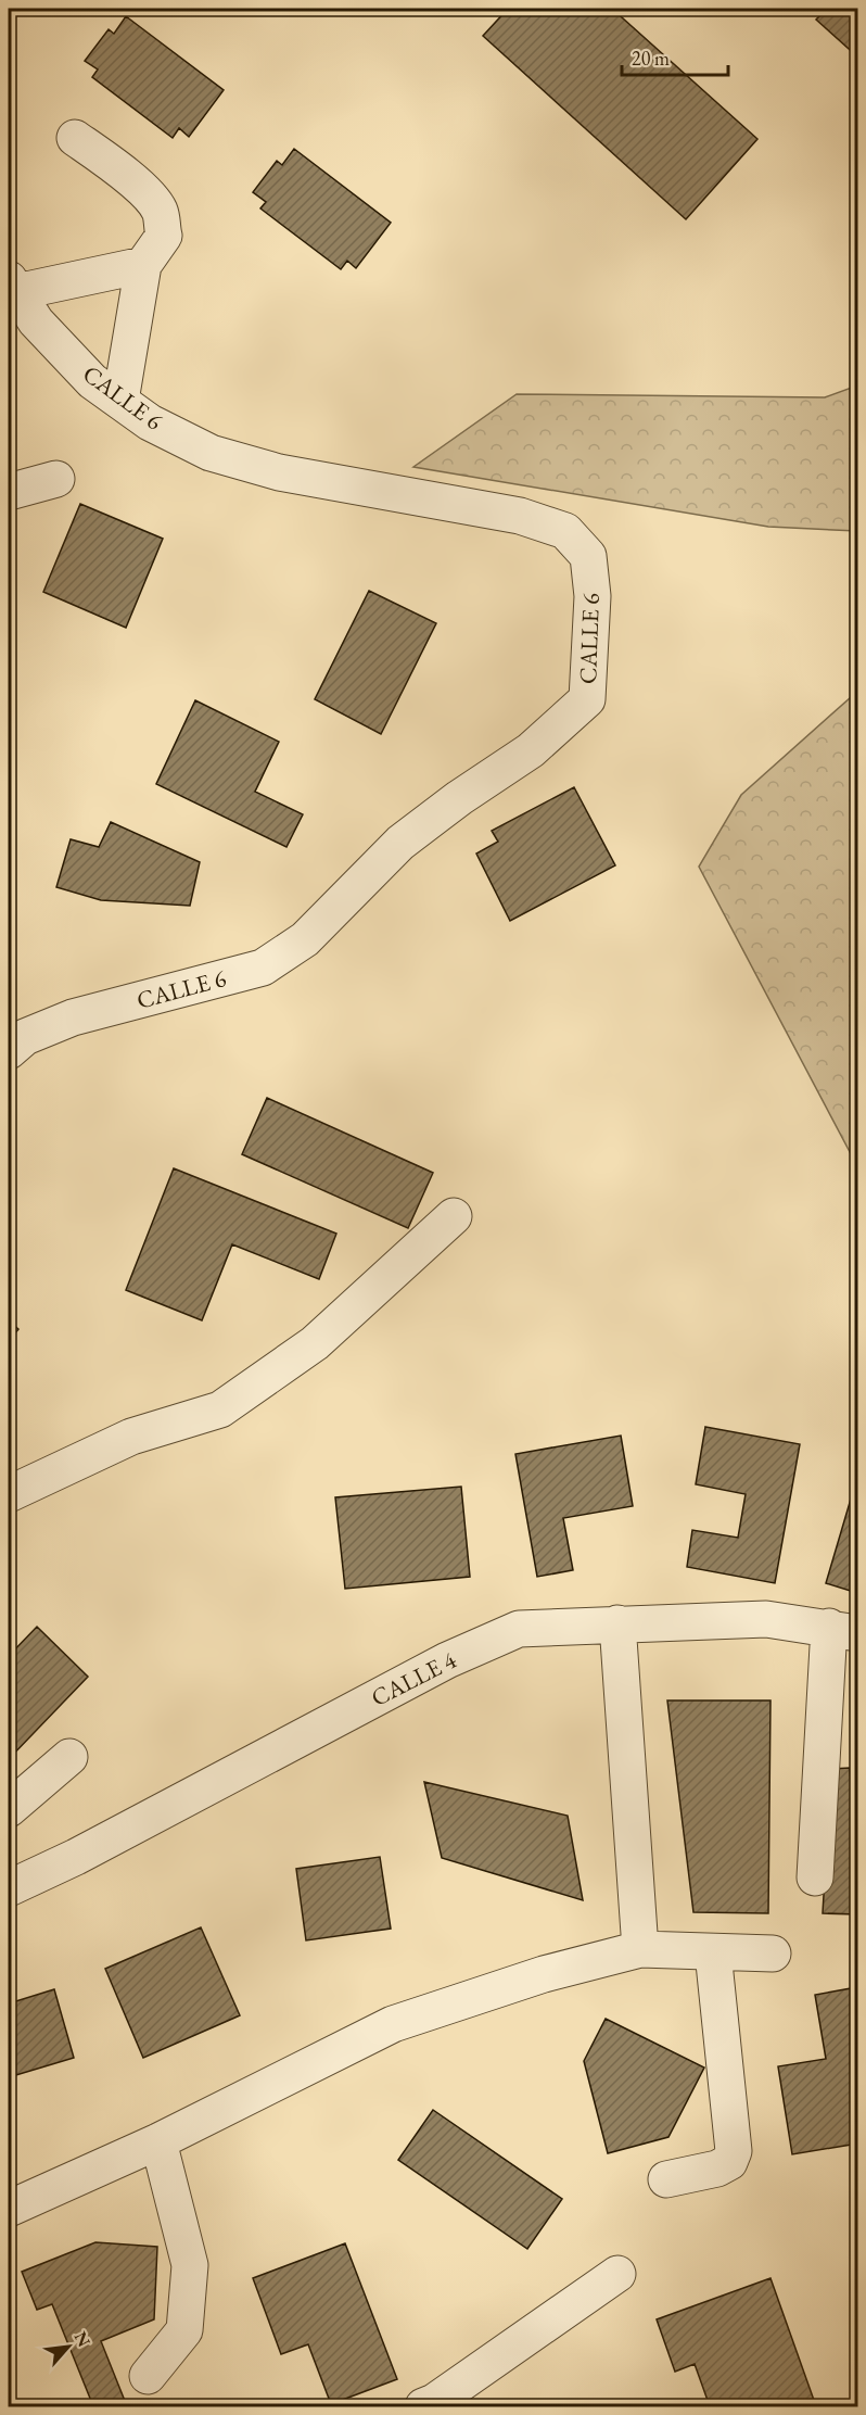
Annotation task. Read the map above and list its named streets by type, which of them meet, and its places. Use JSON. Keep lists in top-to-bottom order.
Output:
{
  "streets": {
    "street": ["CALLE 6", "CALLE 4"]
  },
  "scale_bar": "20 m",
  "north": "top right"
}
